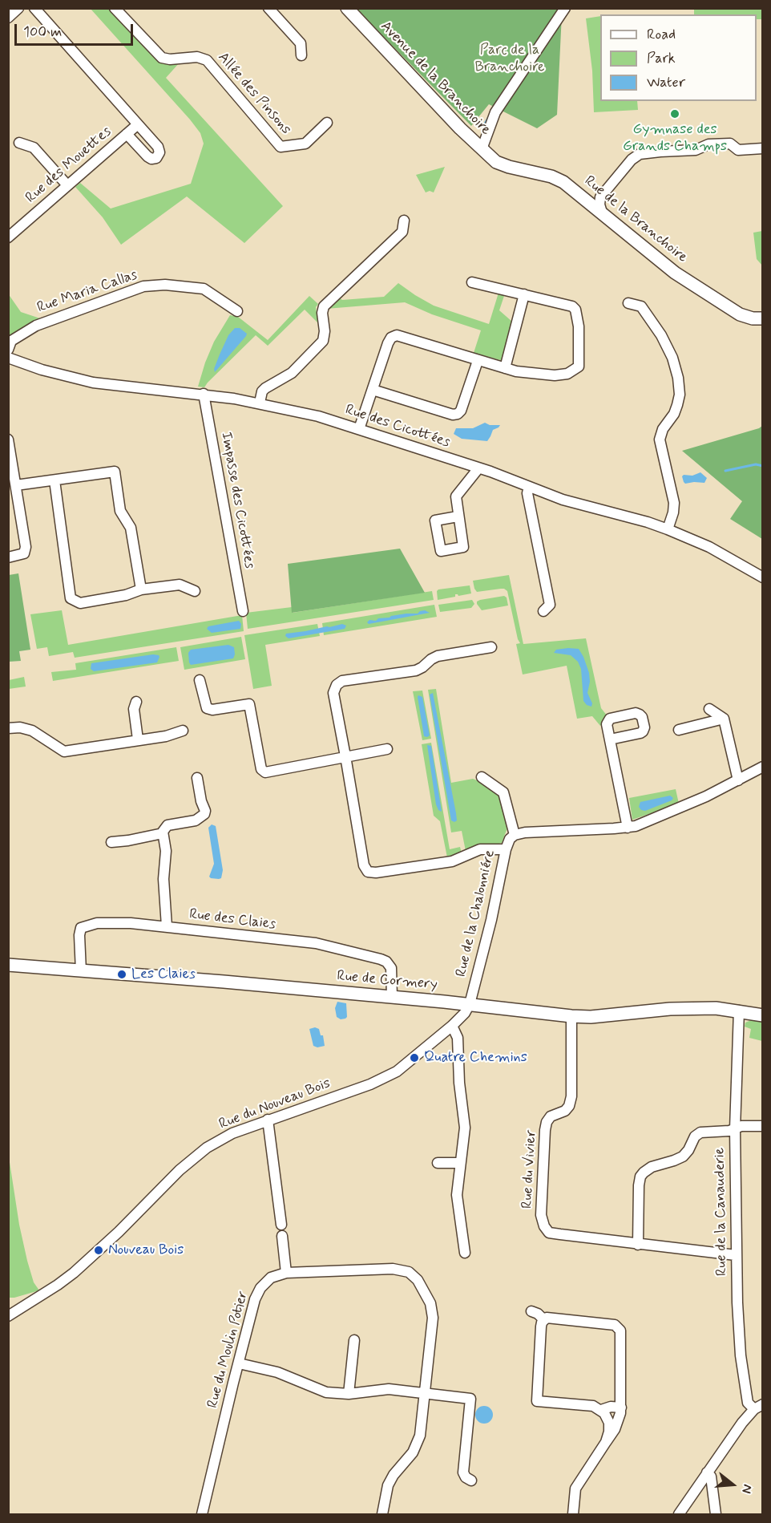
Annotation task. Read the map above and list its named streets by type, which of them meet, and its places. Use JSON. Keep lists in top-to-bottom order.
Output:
{
  "streets": {
    "main road": ["Avenue de la Branchoire", "Rue de la Branchoire", "Rue de Cormery"],
    "street": [
      "Allée des Pinsons",
      "Rue des Mouettes",
      "Rue Maria Callas",
      "Rue des Cicottées",
      "Impasse des Cicottées",
      "Rue de la Chalonniére",
      "Rue des Claies",
      "Rue du Nouveau Bois",
      "Rue du Vivier",
      "Rue de la Canauderie",
      "Rue du Moulin Potier"
    ]
  },
  "crossings": [
    ["Avenue de la Branchoire", "Rue de la Branchoire"],
    ["Rue des Cicottées", "Impasse des Cicottées"],
    ["Rue de la Chalonniére", "Rue de Cormery"],
    ["Rue de la Chalonniére", "Rue du Nouveau Bois"],
    ["Rue des Claies", "Rue de Cormery"],
    ["Rue de Cormery", "Rue du Nouveau Bois"],
    ["Rue de Cormery", "Rue du Vivier"],
    ["Rue de Cormery", "Rue de la Canauderie"],
    ["Rue du Vivier", "Rue de la Canauderie"]
  ],
  "parks": ["Parc de la Branchoire"],
  "places": [
    "Gymnase des Grands Champs",
    "Les Claies",
    "Quatre Chemins",
    "Nouveau Bois"
  ],
  "legend": ["Road", "Park", "Water"],
  "scale_bar": "100 m",
  "north": "right"
}
